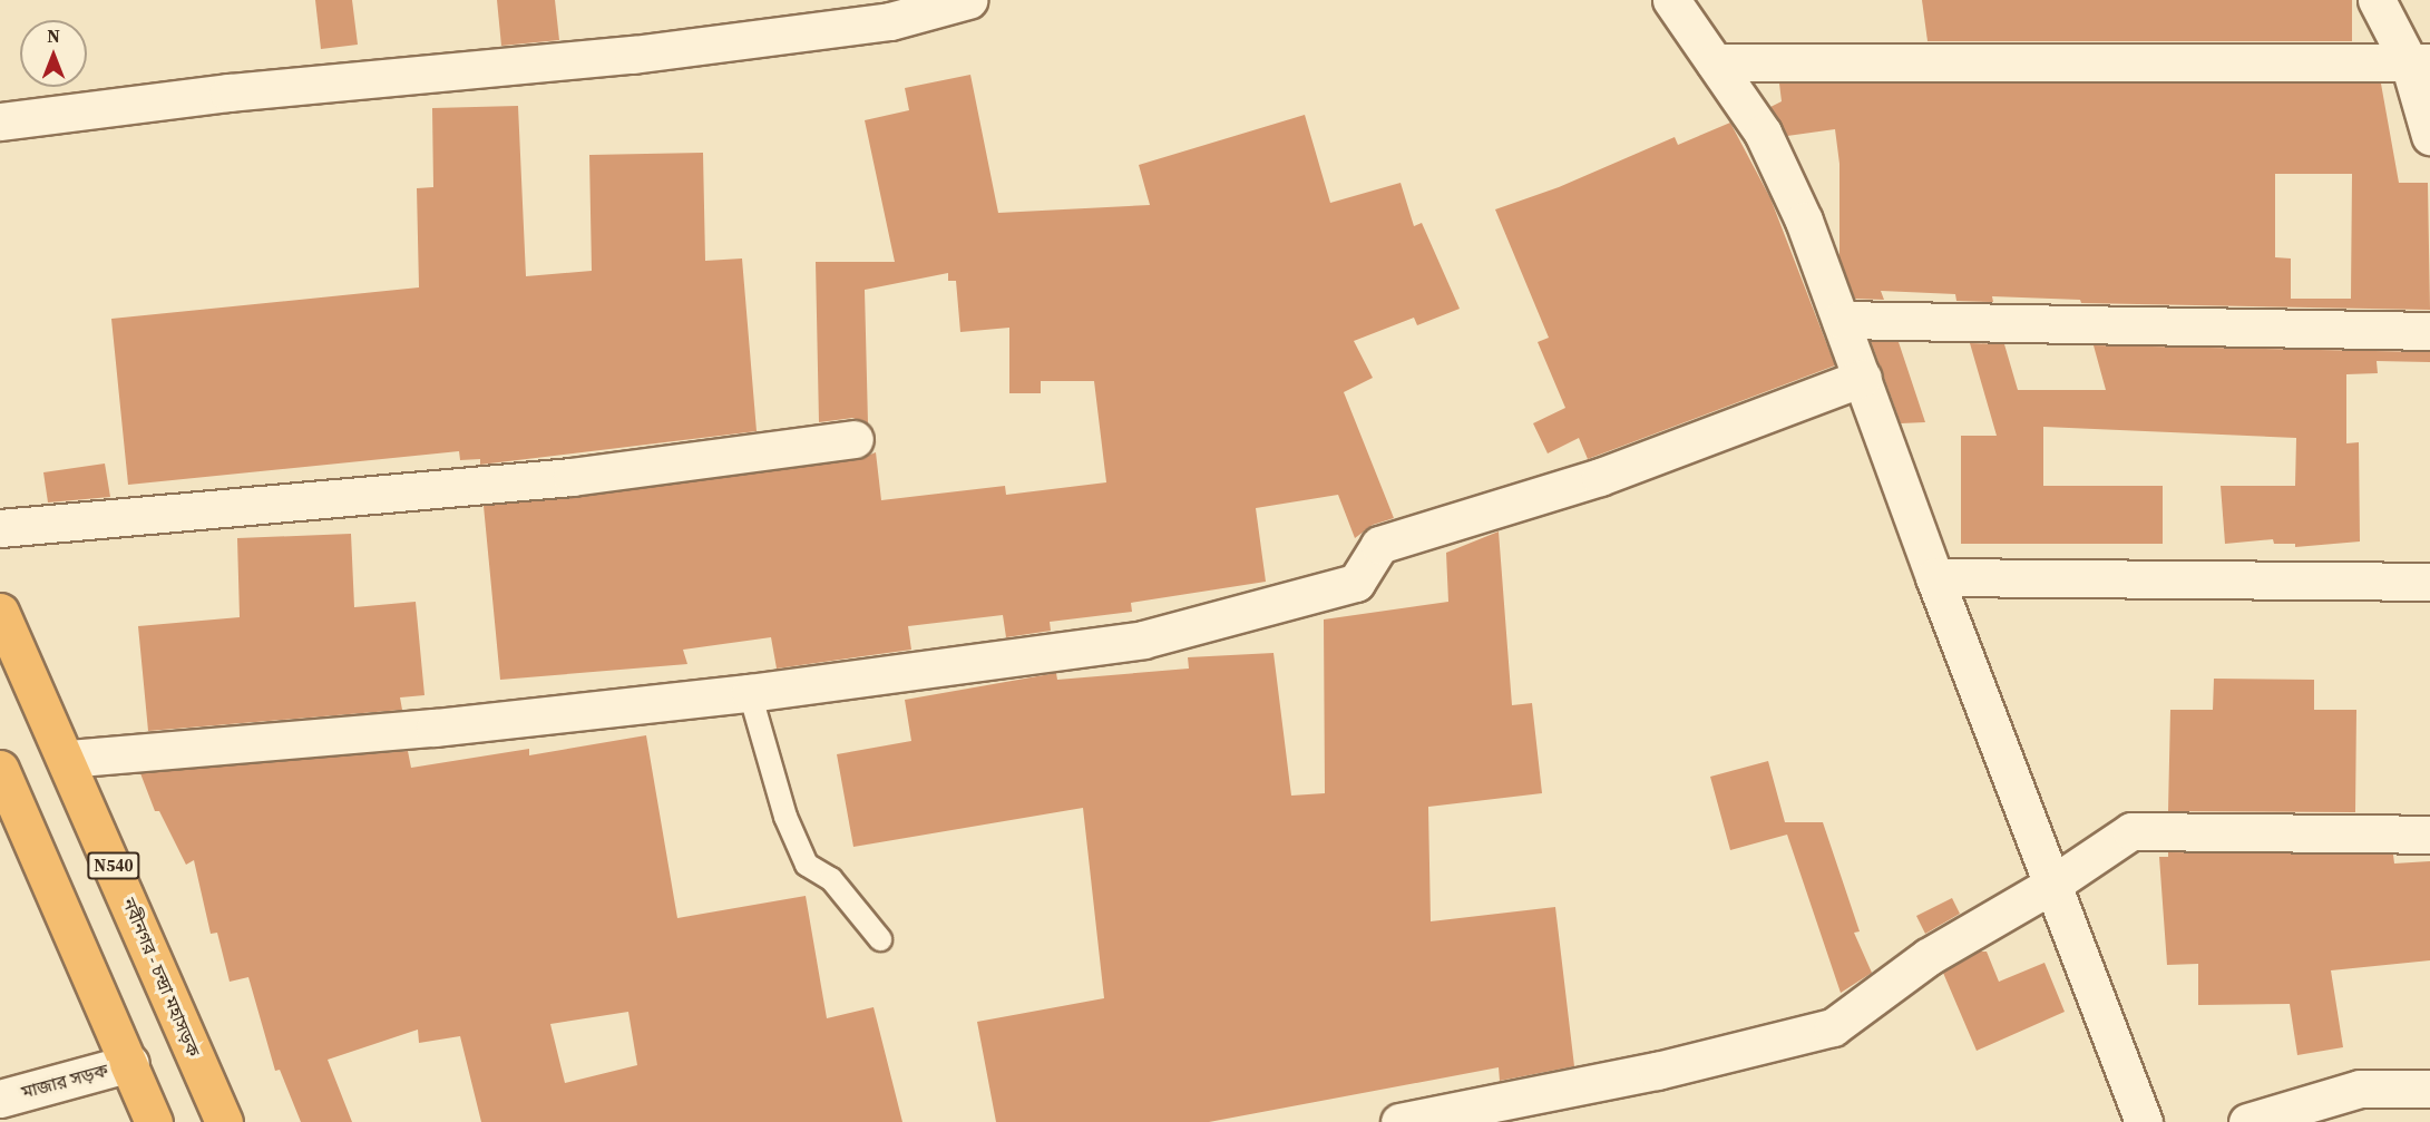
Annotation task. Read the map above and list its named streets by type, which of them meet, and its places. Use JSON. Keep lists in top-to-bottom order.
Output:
{
  "streets": {
    "highway": ["N540", "নবীনগর - চন্দ্রা মহাসড়ক"],
    "street": ["মাজার সড়ক"]
  },
  "north": "top"
}
